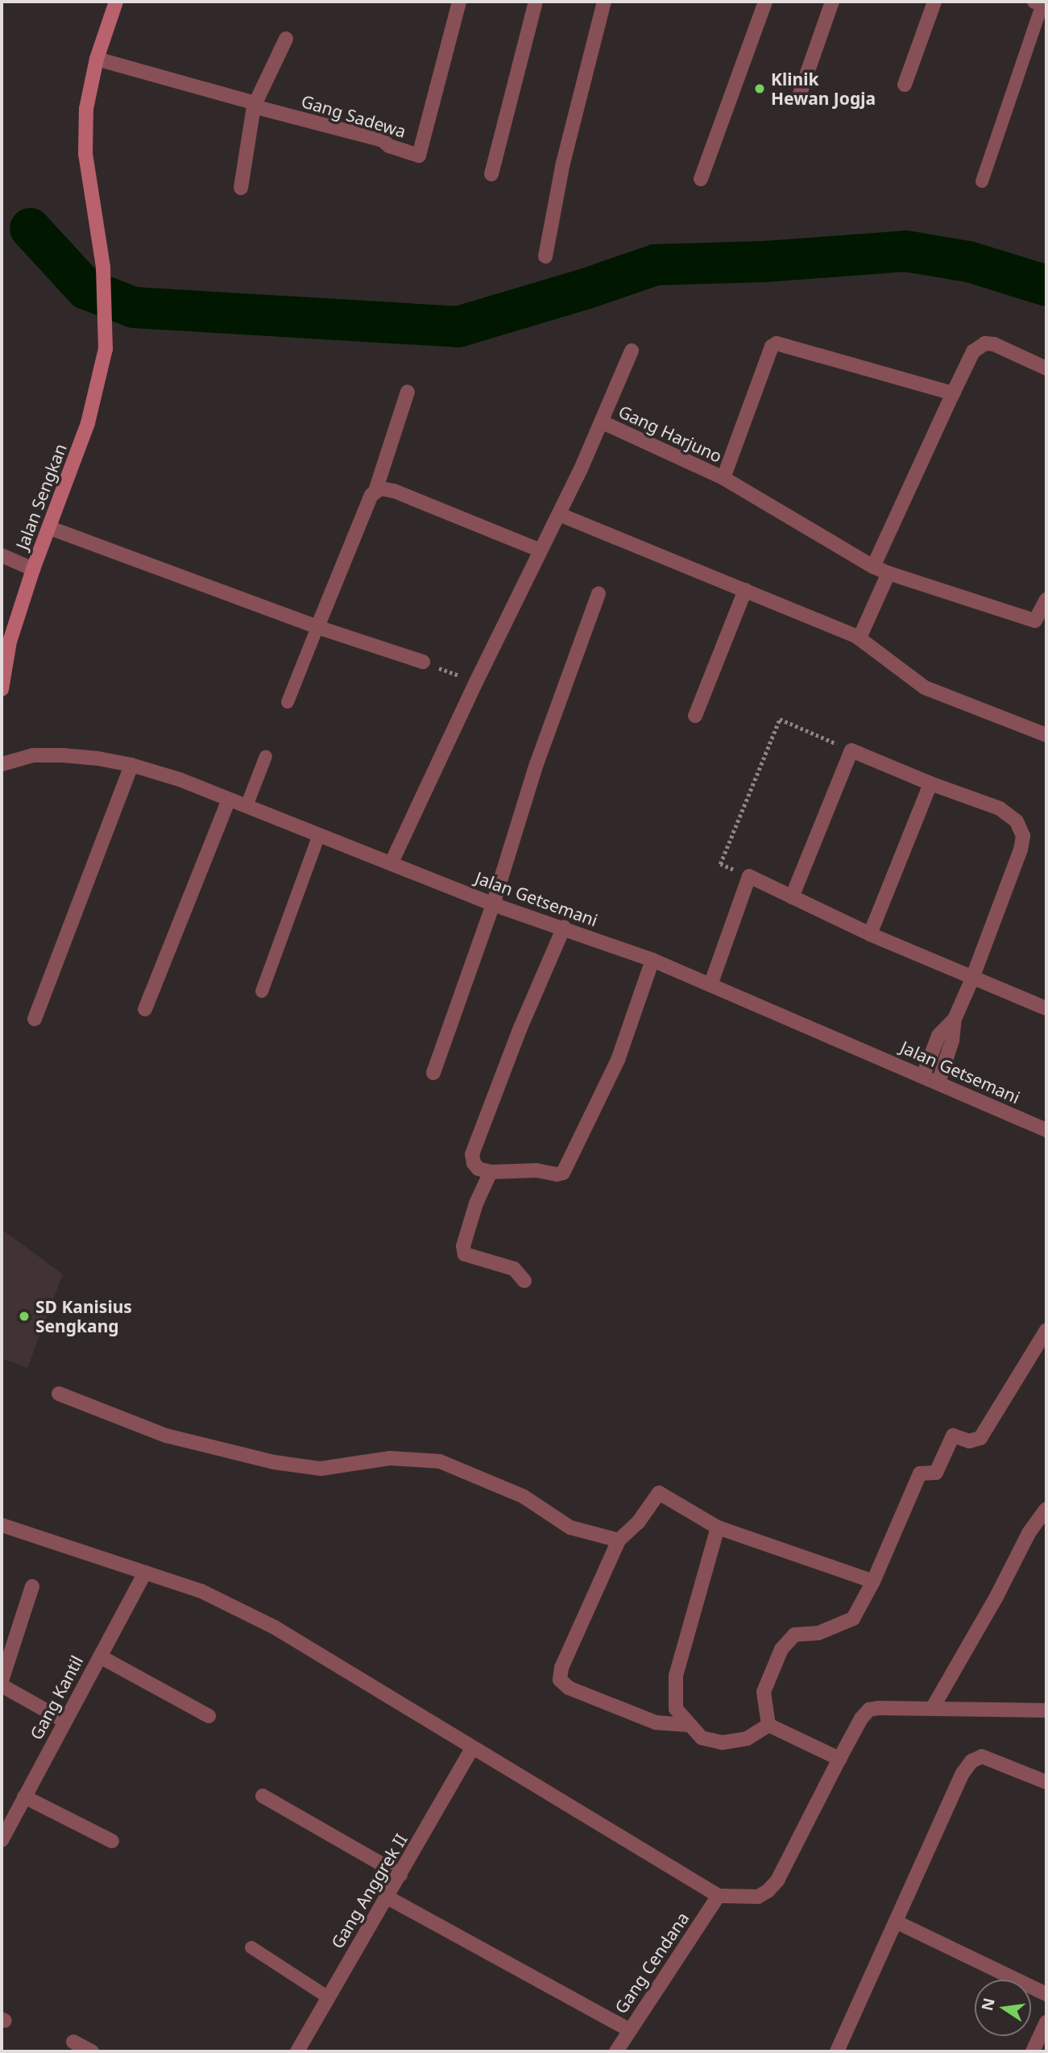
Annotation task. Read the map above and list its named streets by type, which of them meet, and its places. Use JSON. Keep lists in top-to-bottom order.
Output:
{
  "streets": {
    "main road": ["Jalan Sengkan"],
    "street": [
      "Gang Sadewa",
      "Gang Harjuno",
      "Jalan Getsemani",
      "Gang Kantil",
      "Gang Anggrek II",
      "Gang Cendana"
    ]
  },
  "crossings": [
    ["Gang Sadewa", "Jalan Sengkan"]
  ],
  "places": ["Klinik Hewan Jogja", "SD Kanisius Sengkang"],
  "north": "left"
}
